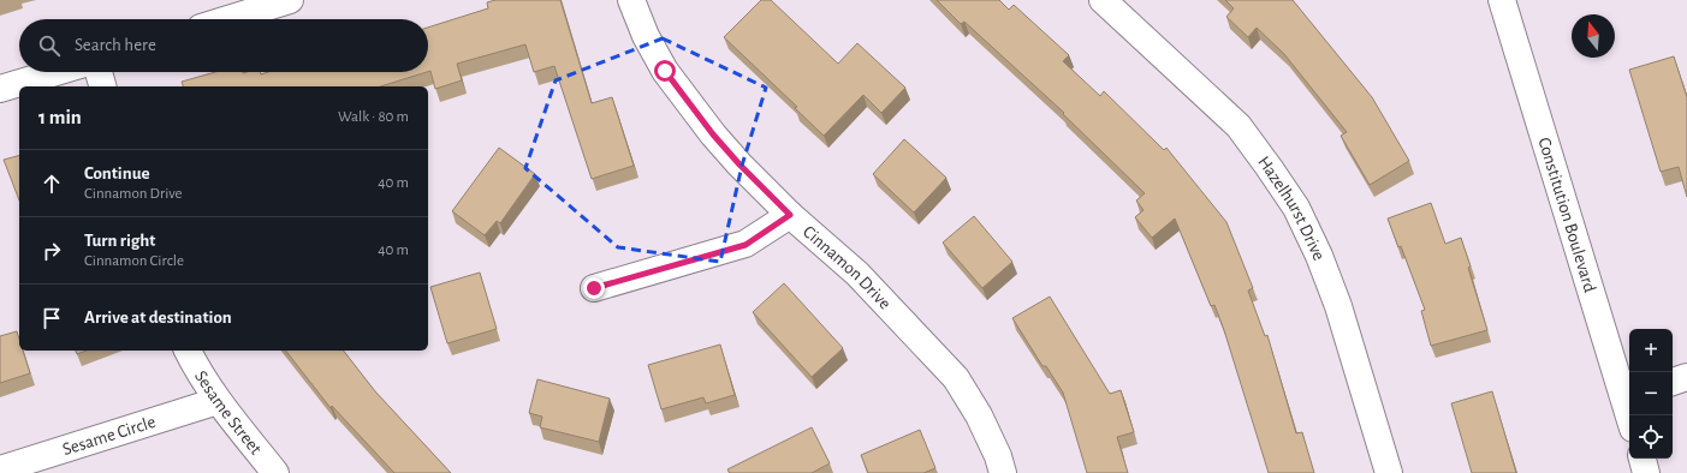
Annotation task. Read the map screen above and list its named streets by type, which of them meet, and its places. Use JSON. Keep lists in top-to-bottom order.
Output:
{
  "streets": {
    "street": [
      "Hazelhurst Drive",
      "Constitution Boulevard",
      "Cinnamon Drive",
      "Sesame Street",
      "Sesame Circle"
    ]
  },
  "crossings": [
    ["Sesame Street", "Sesame Circle"]
  ],
  "north": "top",
  "page": {
    "search": "Search here",
    "heading": ["1 min", "Walk · 80 m"],
    "list": [
      ["Continue", "Cinnamon Drive", "40 m"],
      ["Turn right", "Cinnamon Circle", "40 m"],
      "Arrive at destination"
    ],
    "map_buttons": ["+", "−"]
  }
}
